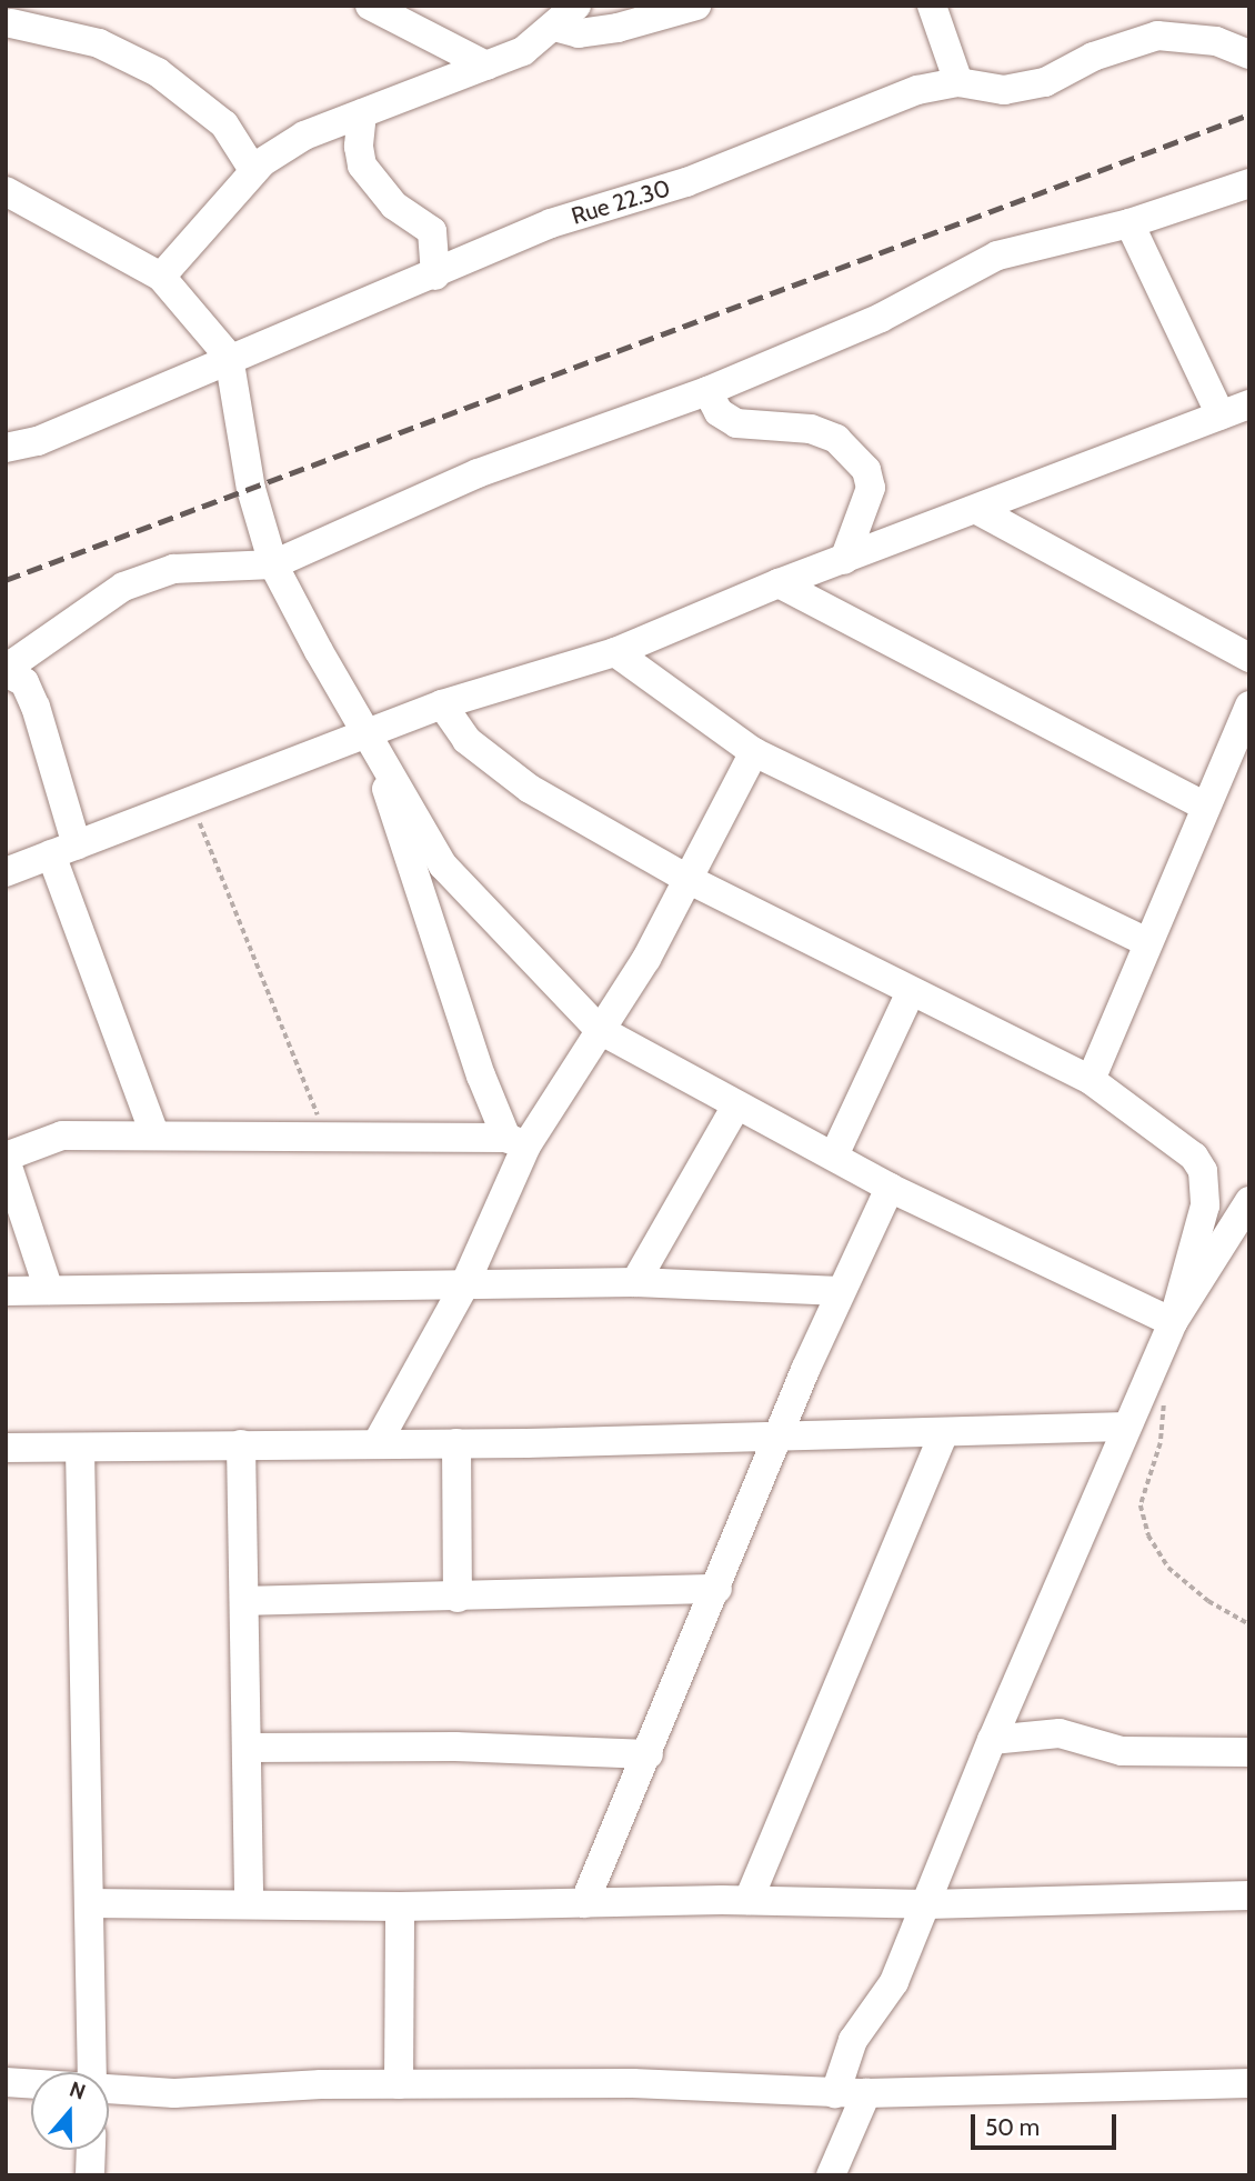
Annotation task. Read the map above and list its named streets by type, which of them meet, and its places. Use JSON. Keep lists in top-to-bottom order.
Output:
{
  "streets": {
    "street": ["Rue 22.30"]
  },
  "scale_bar": "50 m",
  "north": "top"
}
